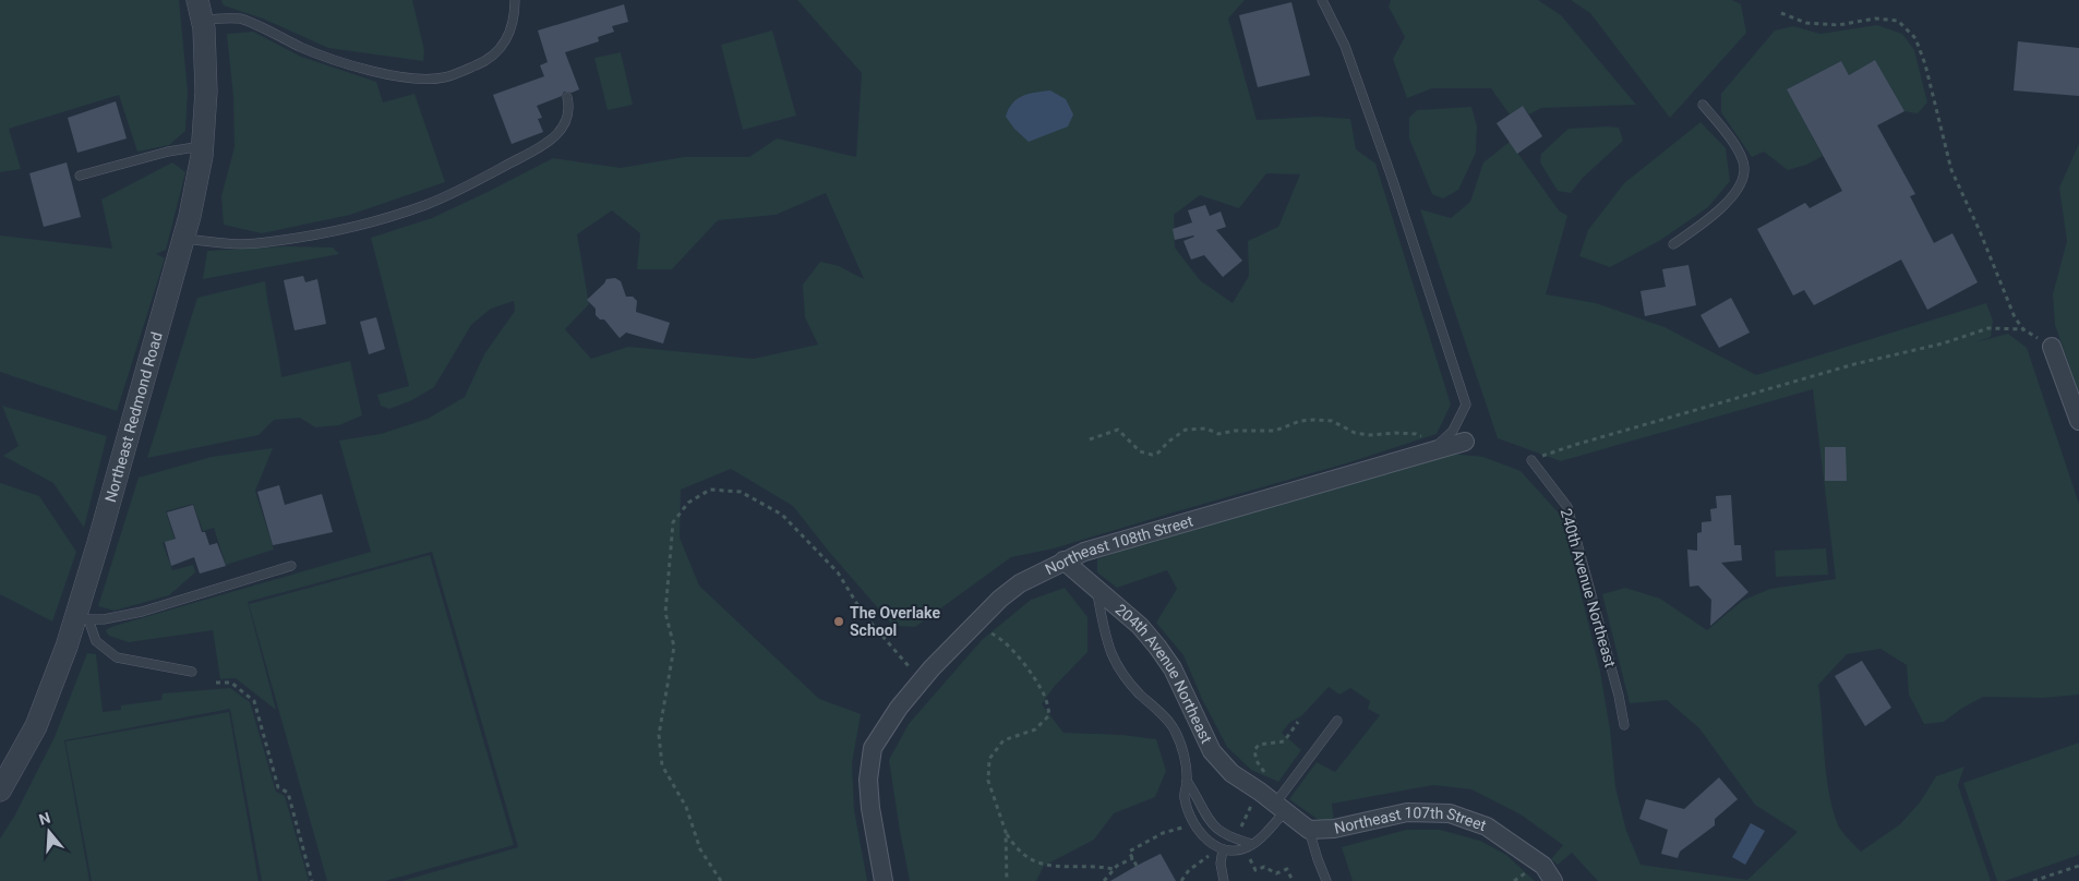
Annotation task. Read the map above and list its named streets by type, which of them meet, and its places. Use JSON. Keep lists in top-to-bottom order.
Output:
{
  "streets": {
    "street": [
      "Northeast Redmond Road",
      "Northeast 108th Street",
      "204th Avenue Northeast",
      "Northeast 107th Street"
    ],
    "lane": ["240th Avenue Northeast"]
  },
  "crossings": [
    ["Northeast 108th Street", "204th Avenue Northeast"],
    ["204th Avenue Northeast", "Northeast 107th Street"]
  ],
  "places": ["The Overlake School"],
  "north": "top"
}
